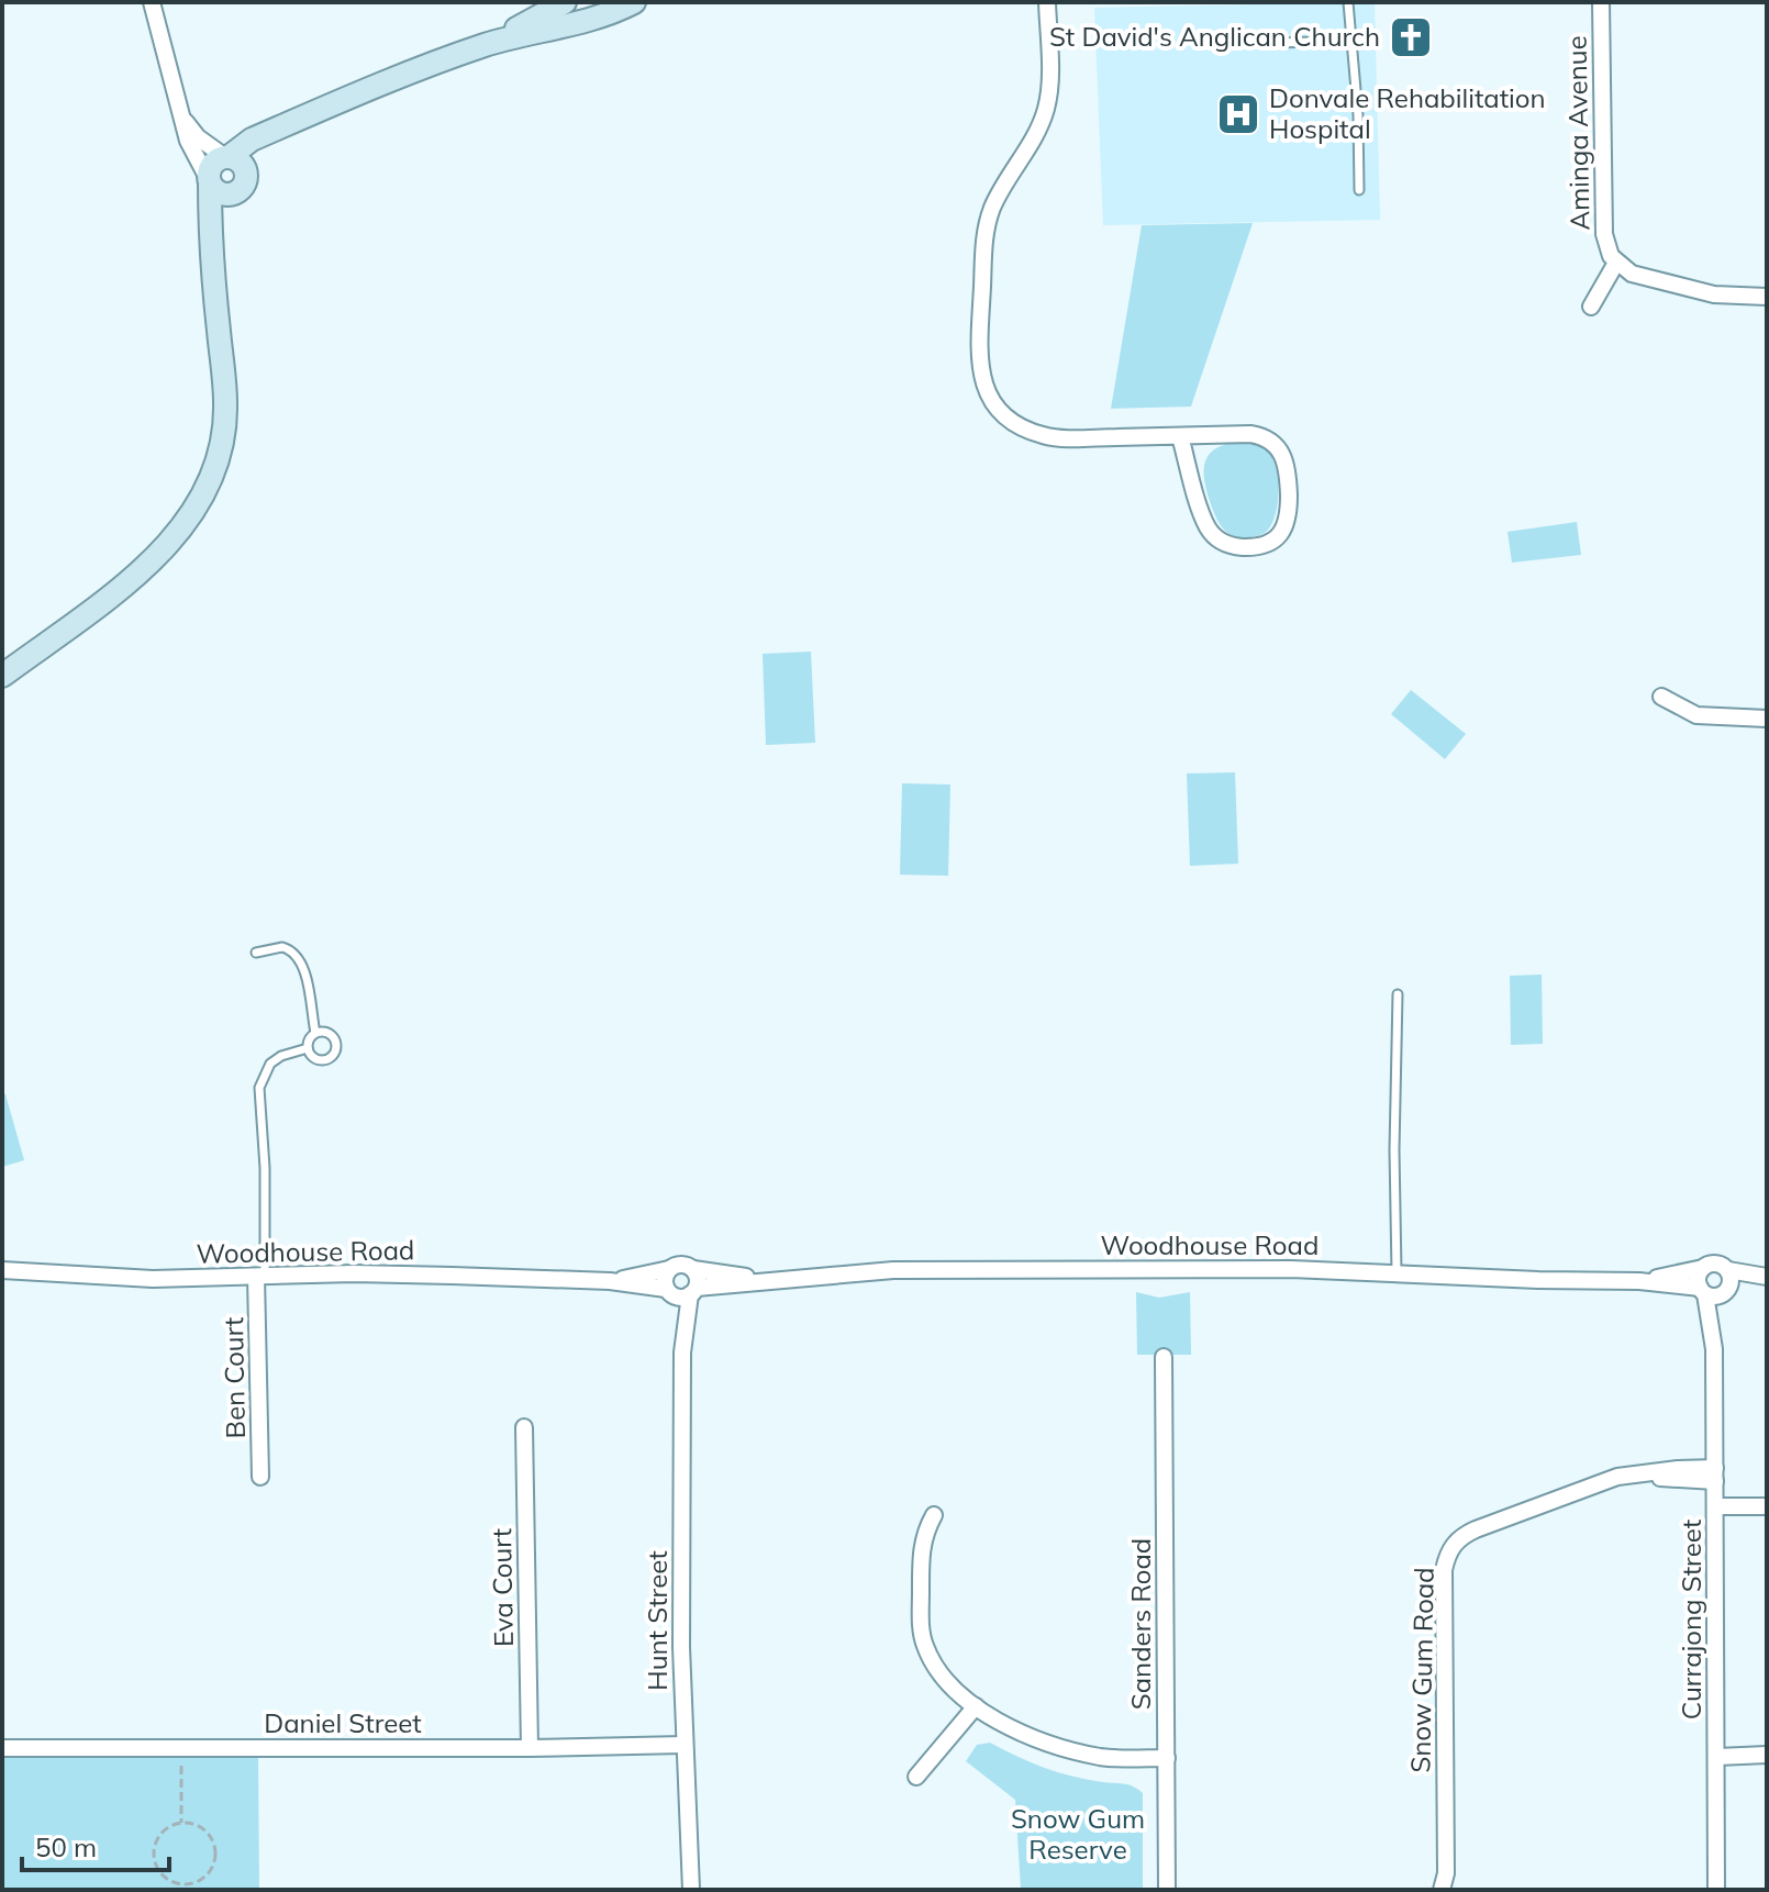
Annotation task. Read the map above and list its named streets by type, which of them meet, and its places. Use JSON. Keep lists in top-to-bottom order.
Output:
{
  "streets": {
    "street": [
      "Aminga Avenue",
      "Woodhouse Road",
      "Ben Court",
      "Eva Court",
      "Currajong Street",
      "Hunt Street",
      "Sanders Road",
      "Snow Gum Road",
      "Daniel Street"
    ]
  },
  "crossings": [
    ["Woodhouse Road", "Ben Court"],
    ["Woodhouse Road", "Currajong Street"],
    ["Woodhouse Road", "Hunt Street"],
    ["Eva Court", "Daniel Street"],
    ["Currajong Street", "Snow Gum Road"],
    ["Hunt Street", "Daniel Street"]
  ],
  "parks": ["Snow Gum Reserve"],
  "places": {
    "church": ["St David's Anglican Church"],
    "hospital": ["Donvale Rehabilitation Hospital"]
  },
  "scale_bar": "50 m"
}
